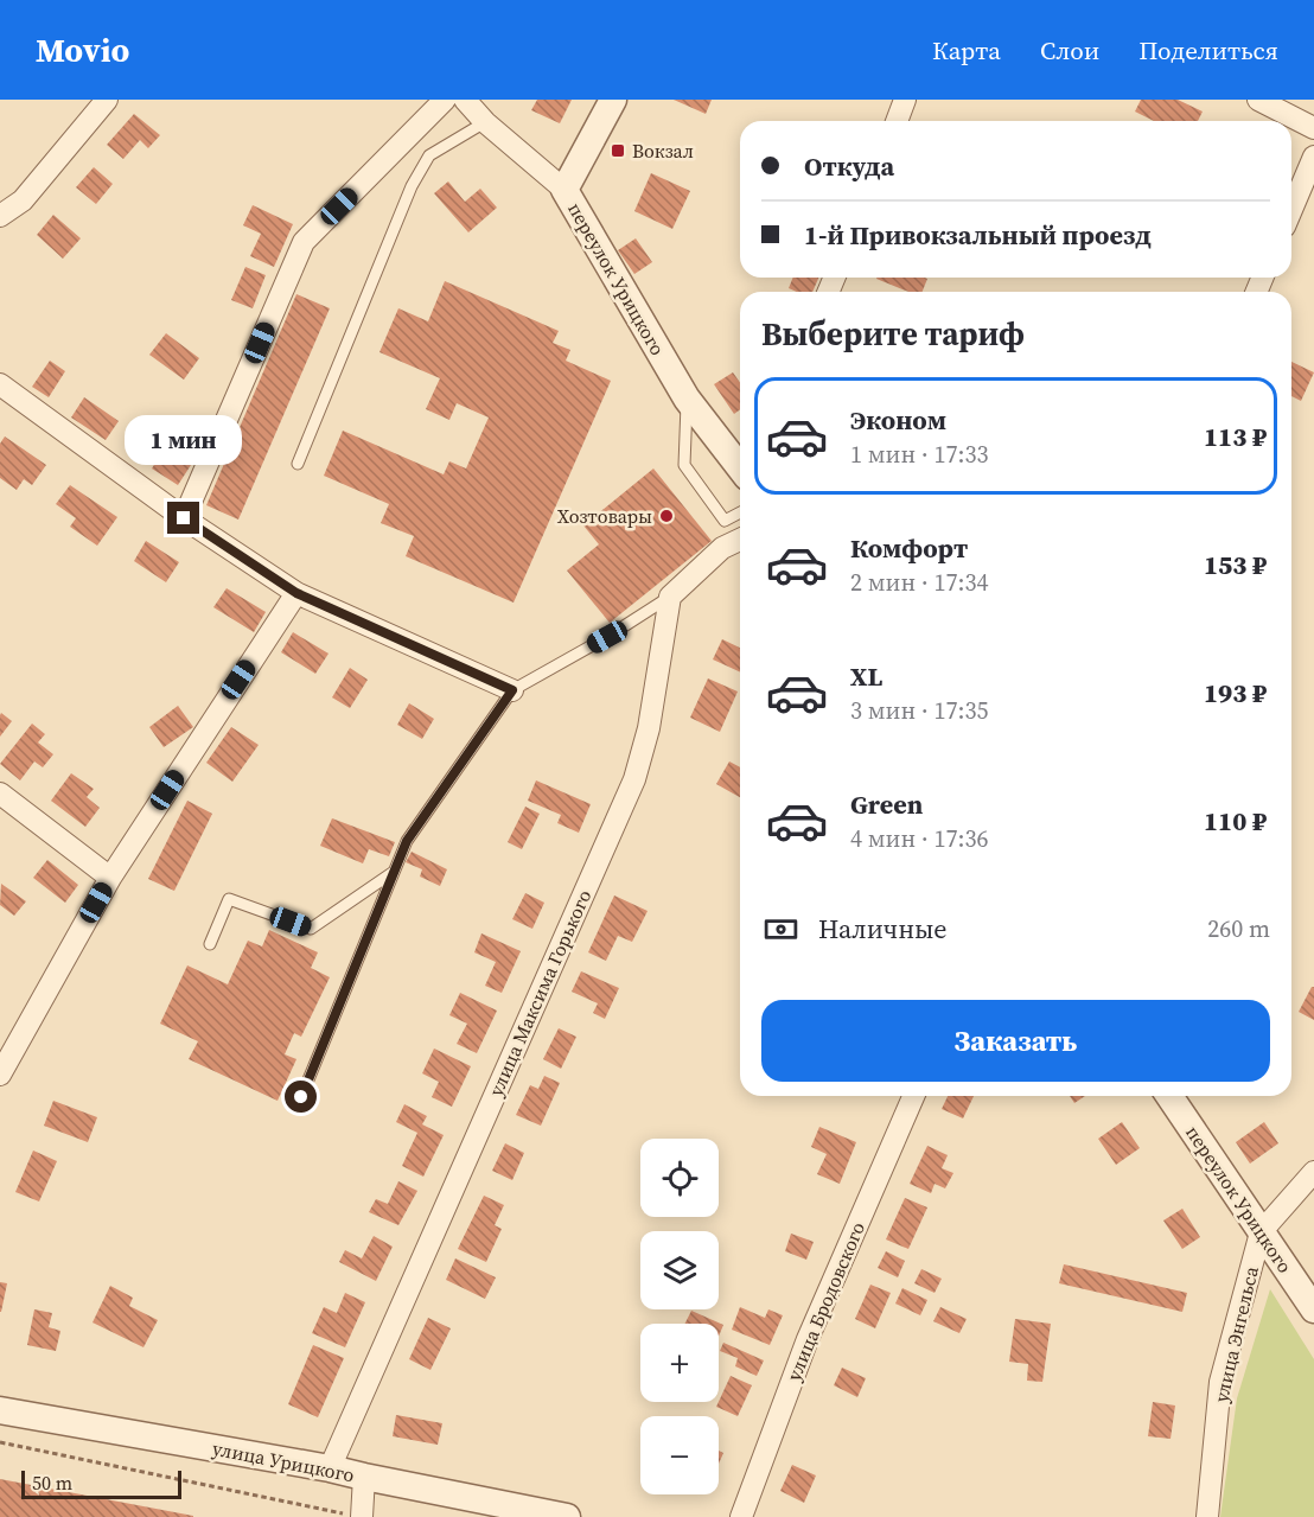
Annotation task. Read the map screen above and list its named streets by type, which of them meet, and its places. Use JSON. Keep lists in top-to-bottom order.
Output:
{
  "streets": {
    "street": [
      "переулок Урицкого",
      "улица Максима Горького",
      "улица Бродовского",
      "улица Энгельса",
      "улица Урицкого"
    ]
  },
  "crossings": [
    ["переулок Урицкого", "улица Энгельса"],
    ["улица Максима Горького", "улица Урицкого"]
  ],
  "places": {
    "transit": ["Вокзал"],
    "other": ["Хозтовары"]
  },
  "scale_bar": "50 m",
  "page": {
    "header": "Movio",
    "nav": ["Карта", "Слои", "Поделиться"],
    "banner": ["Откуда", "1-й Привокзальный проезд"],
    "heading": "Выберите тариф",
    "list": [
      {
        "name": "Эконом",
        "note": "1 мин · 17:33",
        "value": "113 ₽"
      },
      {
        "name": "Комфорт",
        "note": "2 мин · 17:34",
        "value": "153 ₽"
      },
      {
        "name": "XL",
        "note": "3 мин · 17:35",
        "value": "193 ₽"
      },
      {
        "name": "Green",
        "note": "4 мин · 17:36",
        "value": "110 ₽"
      }
    ],
    "bubble": "1 мин",
    "pay": ["Наличные", "260 m"],
    "buttons": "Заказать",
    "map_buttons": ["+", "−"],
    "scale": "50 m"
  }
}
